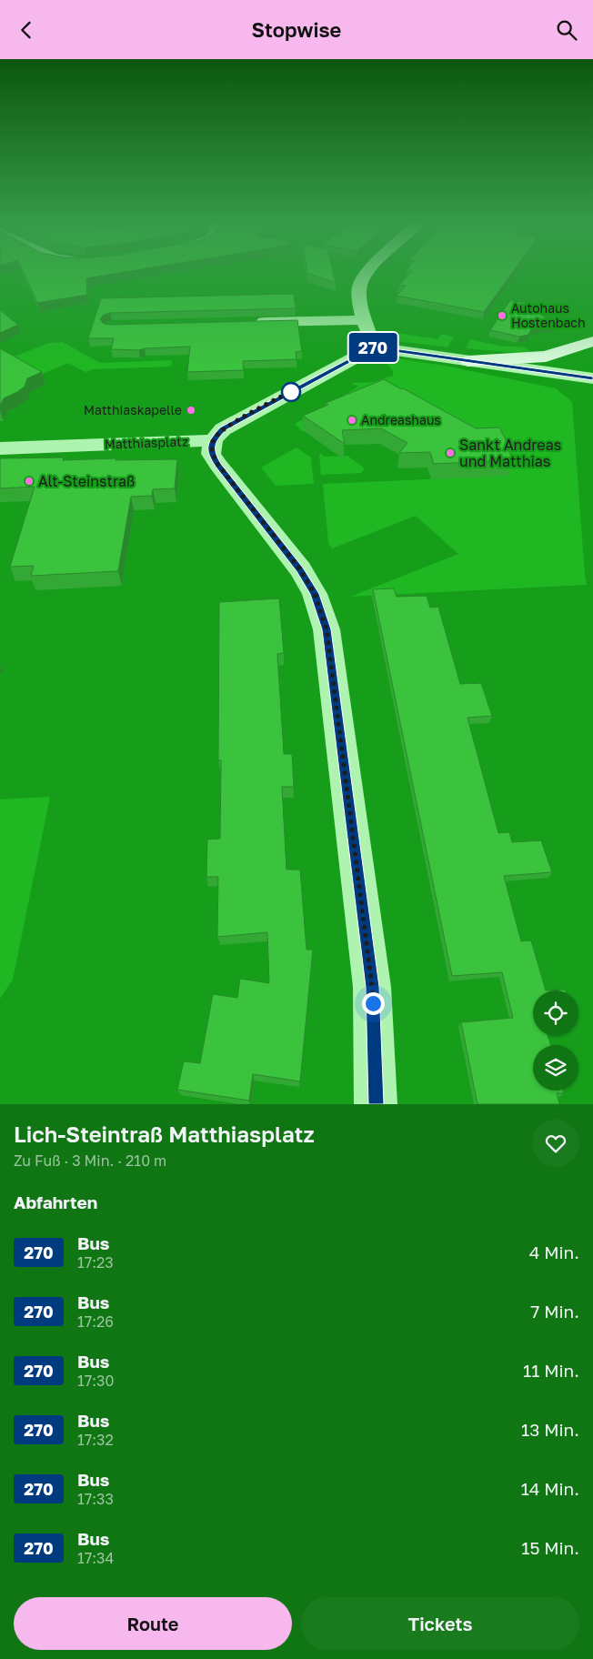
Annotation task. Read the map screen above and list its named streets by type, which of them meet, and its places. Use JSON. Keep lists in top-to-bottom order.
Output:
{
  "streets": {
    "street": ["Matthiasplatz"]
  },
  "places": [
    "Autohaus Hostenbach",
    "Matthiaskapelle",
    "Andreashaus",
    "Sankt Andreas und Matthias",
    "Alt-Steinstraß"
  ],
  "lines": ["bus line 270"],
  "page": {
    "header": "Stopwise",
    "on_map": "270",
    "heading": [
      ["Lich-Steintraß Matthiasplatz", "Zu Fuß · 3 Min. · 210 m"],
      "Abfahrten"
    ],
    "list": [
      {
        "mark": "270",
        "name": "Bus",
        "note": "17:23",
        "value": "4 Min."
      },
      {
        "mark": "270",
        "name": "Bus",
        "note": "17:26",
        "value": "7 Min."
      },
      {
        "mark": "270",
        "name": "Bus",
        "note": "17:30",
        "value": "11 Min."
      },
      {
        "mark": "270",
        "name": "Bus",
        "note": "17:32",
        "value": "13 Min."
      },
      {
        "mark": "270",
        "name": "Bus",
        "note": "17:33",
        "value": "14 Min."
      },
      {
        "mark": "270",
        "name": "Bus",
        "note": "17:34",
        "value": "15 Min."
      }
    ],
    "buttons": ["Route", "Tickets"]
  }
}
